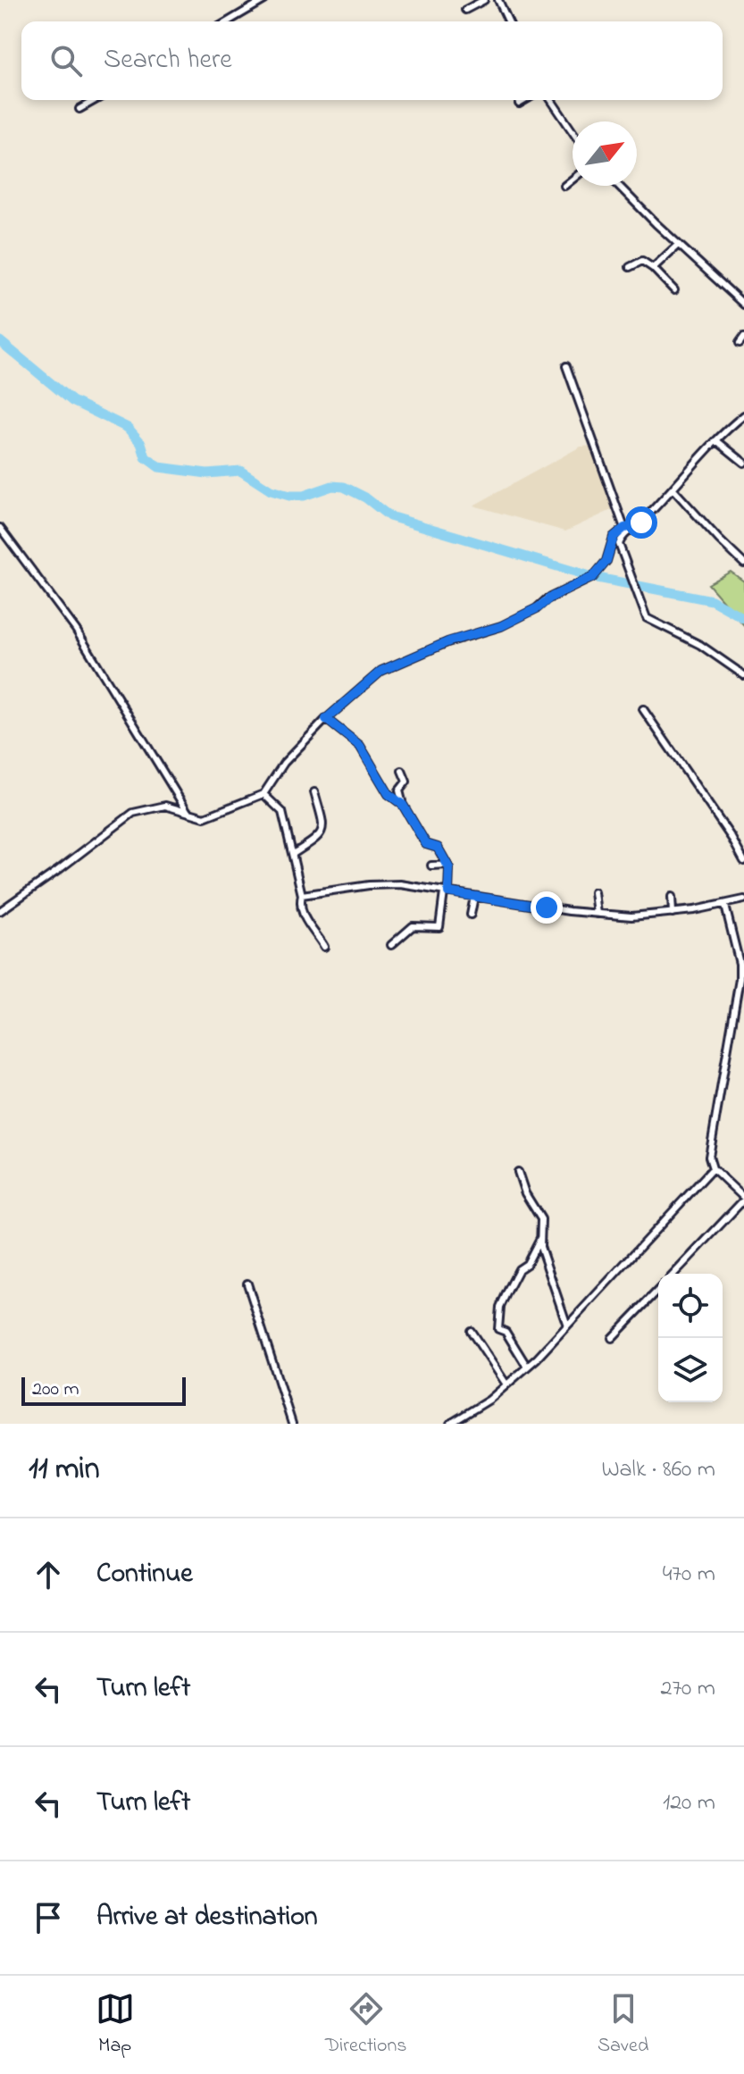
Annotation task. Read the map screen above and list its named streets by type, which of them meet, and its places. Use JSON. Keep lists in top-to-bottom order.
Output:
{
  "scale_bar": "200 m",
  "north": "top right",
  "page": {
    "search": "Search here",
    "scale": "200 m",
    "heading": ["11 min", "Walk · 860 m"],
    "list": [
      ["Continue", "470 m"],
      ["Turn left", "270 m"],
      ["Turn left", "120 m"],
      "Arrive at destination"
    ],
    "nav": ["Map", "Directions", "Saved"]
  }
}
